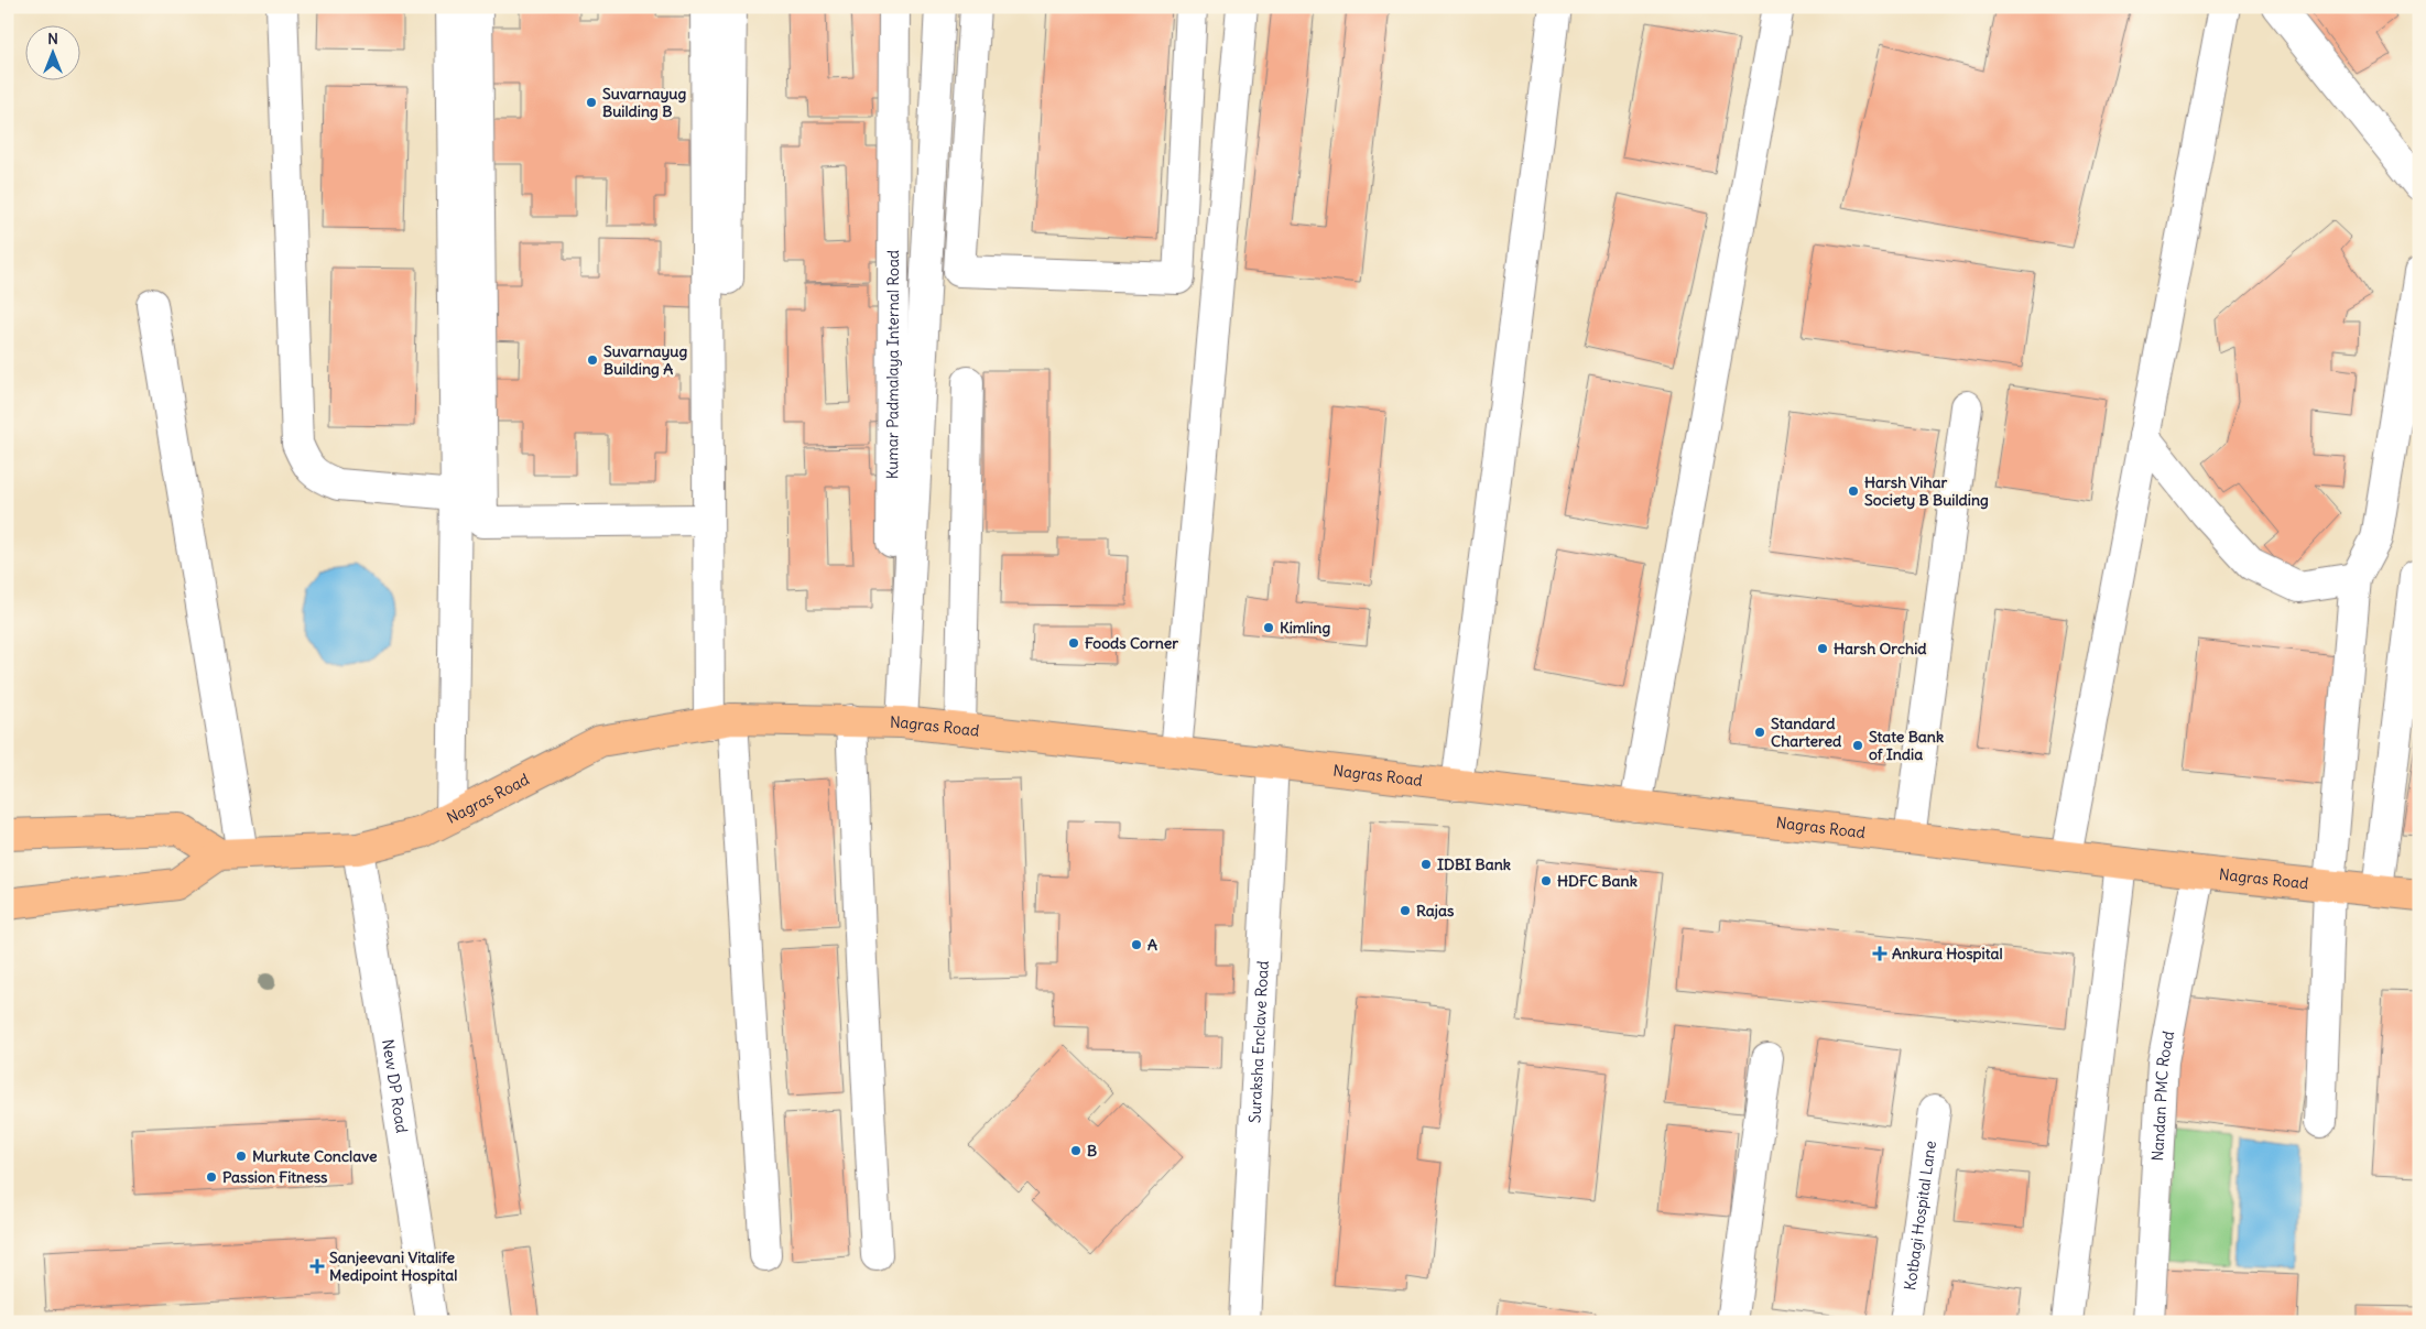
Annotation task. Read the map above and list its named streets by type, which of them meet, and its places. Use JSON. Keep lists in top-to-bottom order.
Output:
{
  "streets": {
    "main road": ["Nagras Road"],
    "street": [
      "Kumar Padmalaya Internal Road",
      "Suraksha Enclave Road",
      "New DP Road",
      "Nandan PMC Road",
      "Kotbagi Hospital Lane"
    ]
  },
  "crossings": [
    ["Kumar Padmalaya Internal Road", "Nagras Road"],
    ["Nagras Road", "Suraksha Enclave Road"],
    ["Nagras Road", "New DP Road"],
    ["Nagras Road", "Nandan PMC Road"]
  ],
  "places": {
    "other": [
      "Suvarnayug Building B",
      "Suvarnayug Building A",
      "Harsh Vihar Society B Building",
      "Kimling",
      "Foods Corner",
      "Harsh Orchid",
      "Standard Chartered",
      "State Bank of India",
      "IDBI Bank",
      "HDFC Bank",
      "Rajas",
      "A",
      "B",
      "Murkute Conclave",
      "Passion Fitness"
    ],
    "health": ["Ankura Hospital", "Sanjeevani Vitalife Medipoint Hospital"]
  },
  "north": "top"
}
